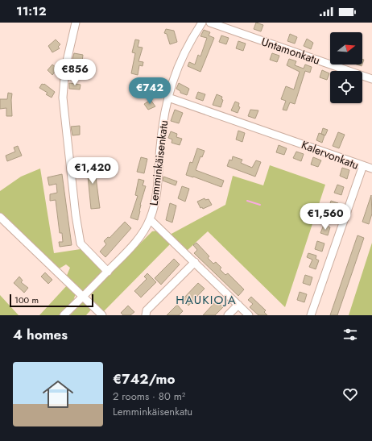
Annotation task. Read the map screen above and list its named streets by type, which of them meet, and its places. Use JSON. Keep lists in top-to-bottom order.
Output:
{
  "streets": {
    "street": ["Untamonkatu", "Kalervonkatu", "Lemminkäisenkatu"]
  },
  "crossings": [
    ["Kalervonkatu", "Lemminkäisenkatu"]
  ],
  "districts": ["HAUKIOJA"],
  "scale_bar": "100 m",
  "north": "right",
  "page": {
    "status": "11:12",
    "price": [
      "€856",
      "€742",
      "€1,420",
      "€1,560"
    ],
    "scale": "100 m",
    "heading": "4 homes",
    "list": [
      {
        "name": "€742/mo",
        "note": "2 rooms · 80 m² · Lemminkäisenkatu"
      }
    ]
  }
}
